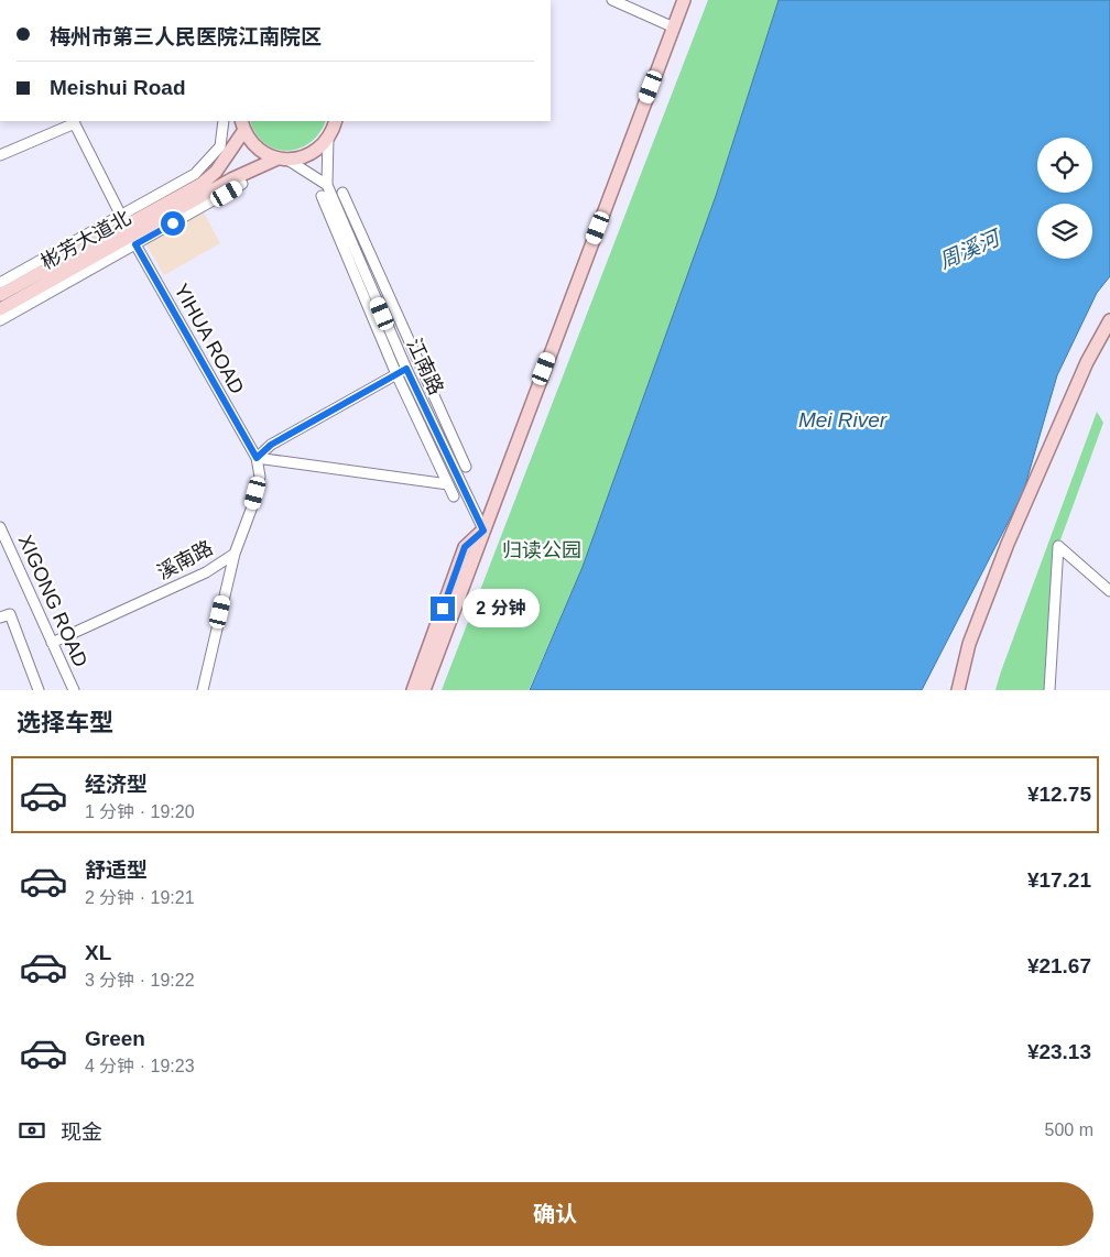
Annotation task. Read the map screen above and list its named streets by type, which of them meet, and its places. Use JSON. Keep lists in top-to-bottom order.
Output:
{
  "streets": {
    "main road": ["彬芳大道北"],
    "street": [
      "YIHUA ROAD",
      "江南路",
      "溪南路",
      "XIGONG ROAD"
    ]
  },
  "crossings": [
    ["彬芳大道北", "YIHUA ROAD"],
    ["彬芳大道北", "江南路"],
    ["YIHUA ROAD", "溪南路"],
    ["溪南路", "XIGONG ROAD"]
  ],
  "water": ["周溪河", "Mei River"],
  "parks": ["归读公园"],
  "page": {
    "banner": ["梅州市第三人民医院江南院区", "Meishui Road"],
    "bubble": "2 分钟",
    "heading": "选择车型",
    "list": [
      {
        "name": "经济型",
        "note": "1 分钟 · 19:20",
        "value": "¥12.75"
      },
      {
        "name": "舒适型",
        "note": "2 分钟 · 19:21",
        "value": "¥17.21"
      },
      {
        "name": "XL",
        "note": "3 分钟 · 19:22",
        "value": "¥21.67"
      },
      {
        "name": "Green",
        "note": "4 分钟 · 19:23",
        "value": "¥23.13"
      }
    ],
    "pay": ["现金", "500 m"],
    "buttons": "确认"
  }
}
